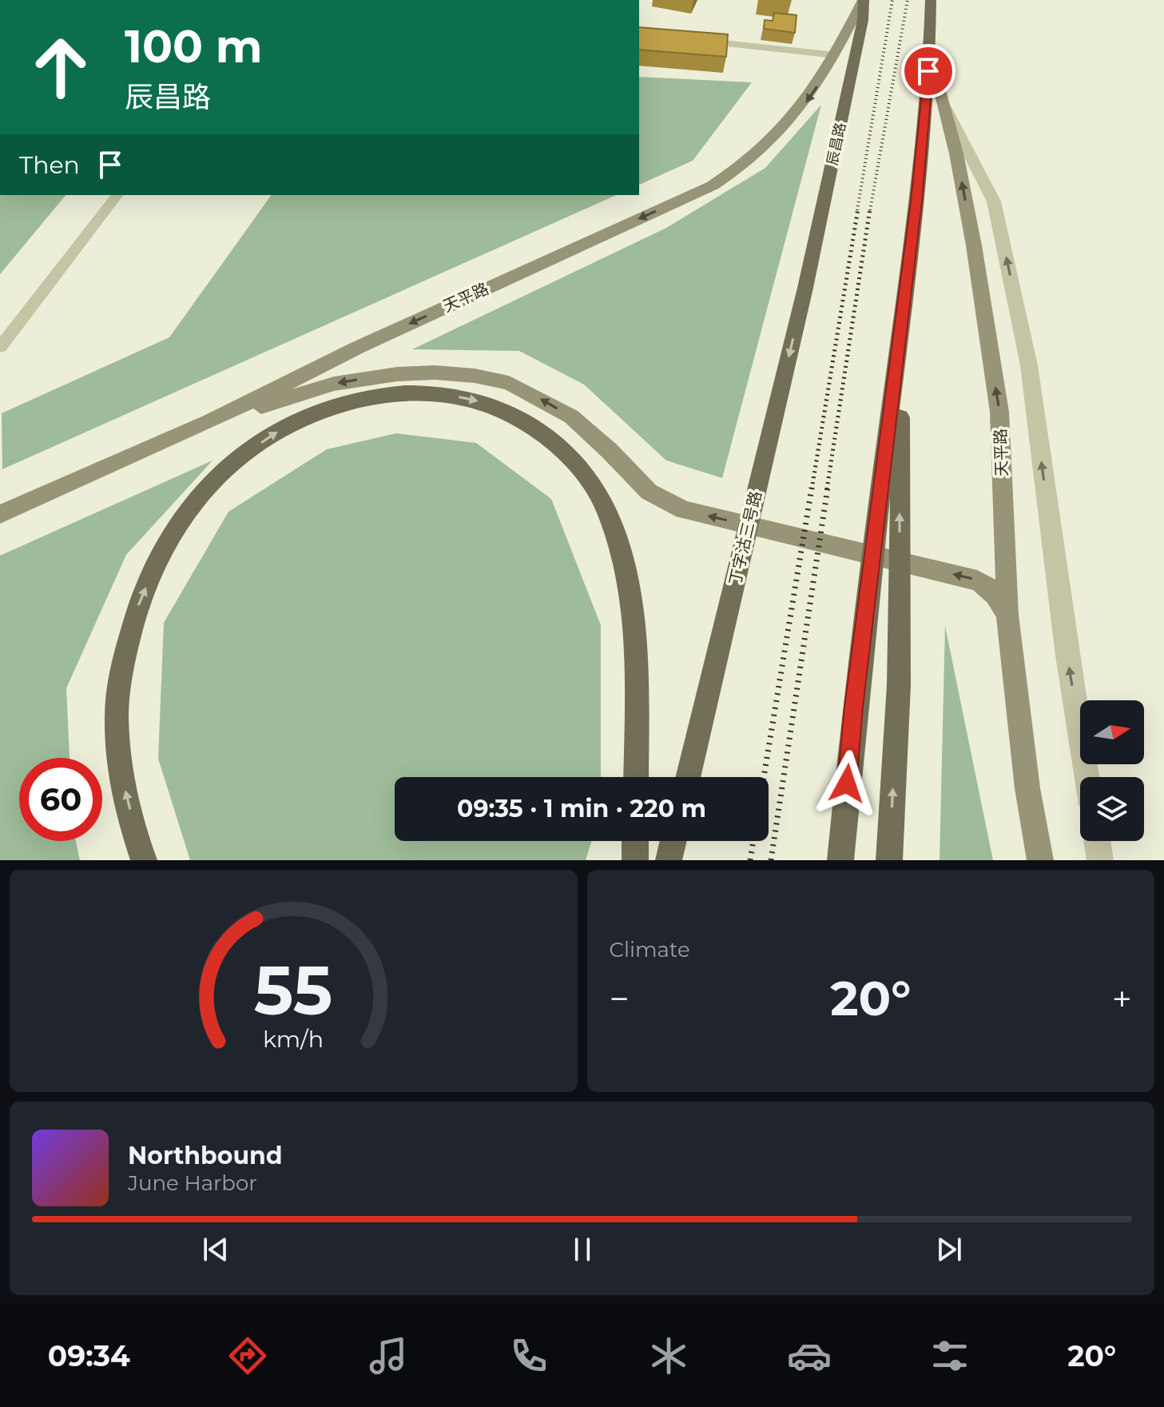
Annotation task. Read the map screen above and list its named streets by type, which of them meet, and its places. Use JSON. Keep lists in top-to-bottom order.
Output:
{
  "streets": {
    "main road": ["辰昌路", "丁字沽三号路"],
    "street": ["天平路"]
  },
  "crossings": [
    ["辰昌路", "天平路"],
    ["辰昌路", "丁字沽三号路"]
  ],
  "north": "right",
  "page": {
    "turn": ["100 m", "辰昌路"],
    "then": "Then",
    "limit": "60",
    "trip": "09:35 · 1 min · 220 m",
    "tile": "Climate",
    "heat": ["−", "20°", "+"],
    "song": ["Northbound", "June Harbor"],
    "tabs": ["09:34", "20°"],
    "gauge": ["55", "km/h"]
  }
}
